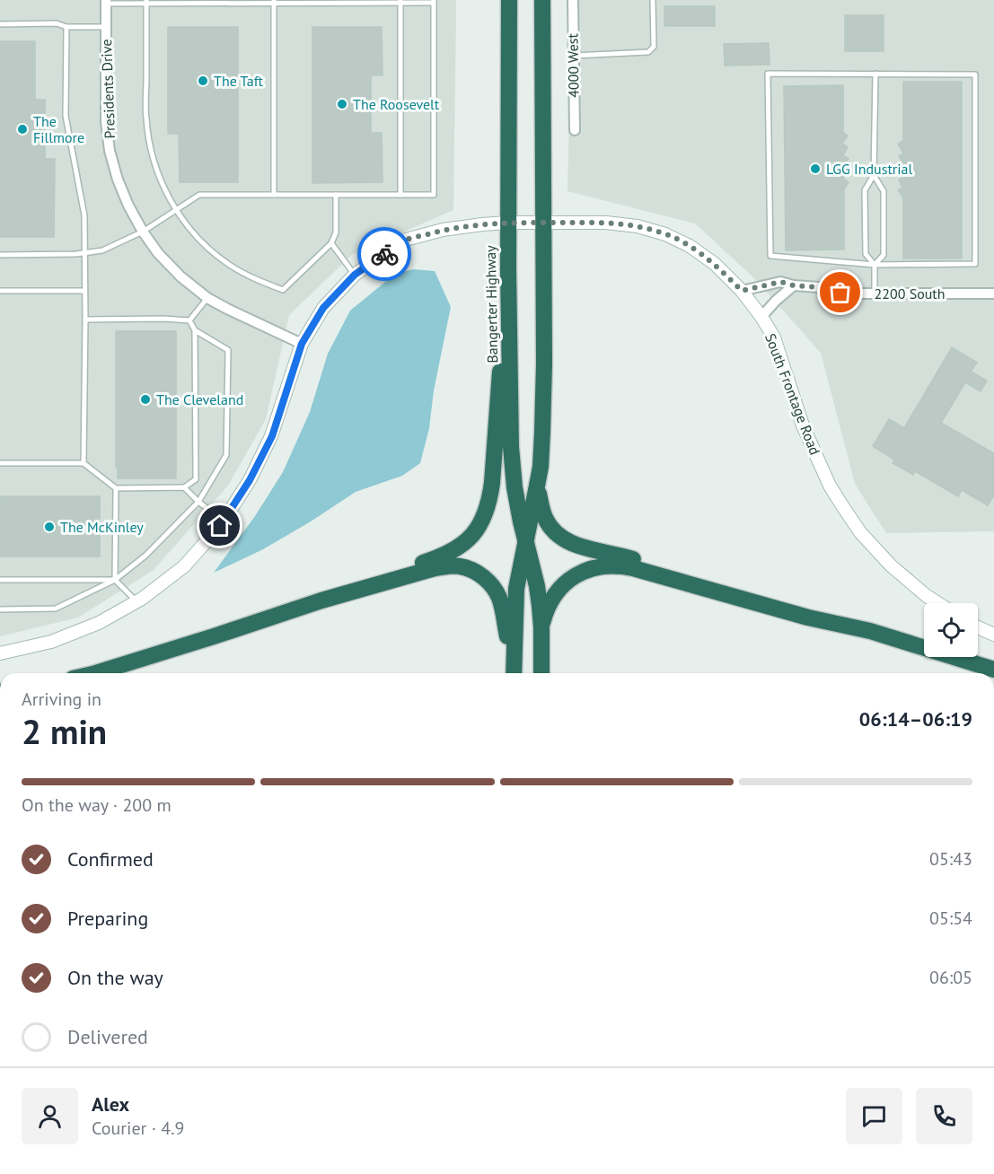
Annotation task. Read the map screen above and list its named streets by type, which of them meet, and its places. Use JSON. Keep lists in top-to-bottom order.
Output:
{
  "streets": {
    "highway": ["Bangerter Highway"],
    "street": [
      "4000 West",
      "Presidents Drive",
      "2200 South",
      "South Frontage Road"
    ]
  },
  "crossings": [
    ["Presidents Drive", "South Frontage Road"],
    ["2200 South", "South Frontage Road"],
    ["Bangerter Highway", "South Frontage Road"]
  ],
  "places": [
    "The Taft",
    "The Roosevelt",
    "The Fillmore",
    "LGG Industrial",
    "The Cleveland",
    "The McKinley"
  ],
  "page": {
    "heading": ["2 min", "Arriving in", "06:14–06:19"],
    "panel": ["Alex", "Courier · 4.9"],
    "bar": "On the way · 200 m",
    "list": [
      ["Confirmed", "05:43"],
      ["Preparing", "05:54"],
      ["On the way", "06:05"],
      "Delivered"
    ]
  }
}
